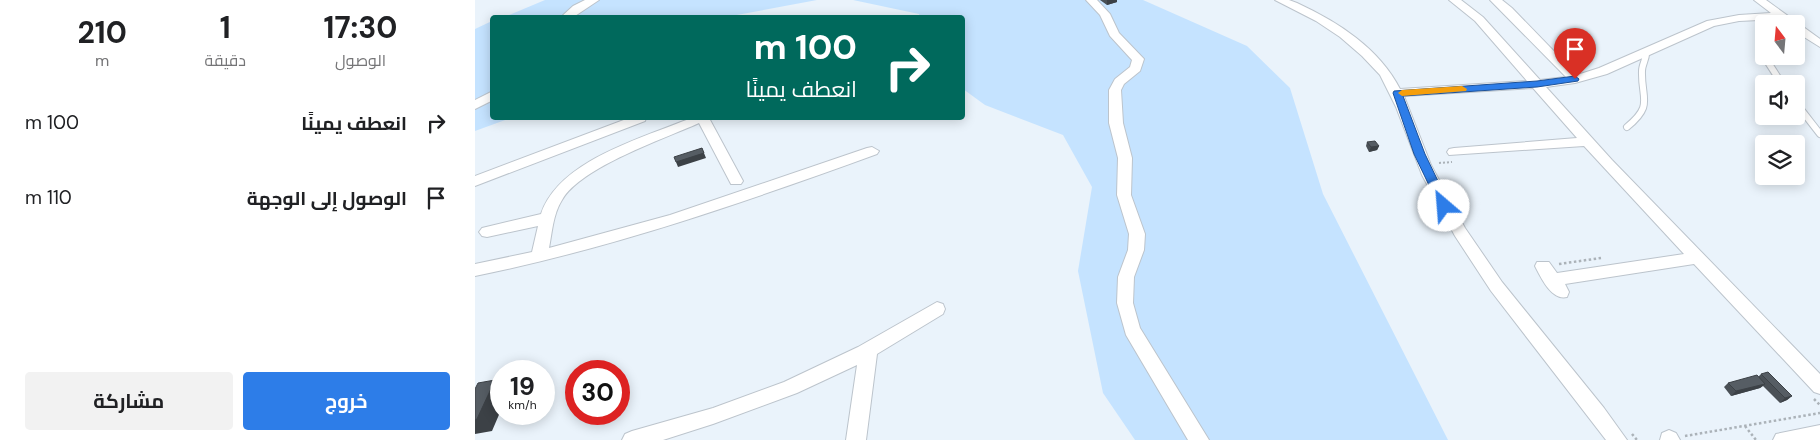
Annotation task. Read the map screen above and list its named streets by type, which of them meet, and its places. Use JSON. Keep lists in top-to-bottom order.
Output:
{
  "north": "top",
  "page": {
    "eta": [
      "17:30",
      "الوصول",
      "1",
      "دقيقة",
      "210",
      "m"
    ],
    "turn": ["100 m", "انعطف يمينًا"],
    "list": [
      {
        "name": "انعطف يمينًا",
        "value": "100 m"
      },
      {
        "name": "الوصول إلى الوجهة",
        "value": "110 m"
      }
    ],
    "speed": "19 km/h",
    "limit": "30",
    "buttons": ["خروج", "مشاركة"]
  }
}
